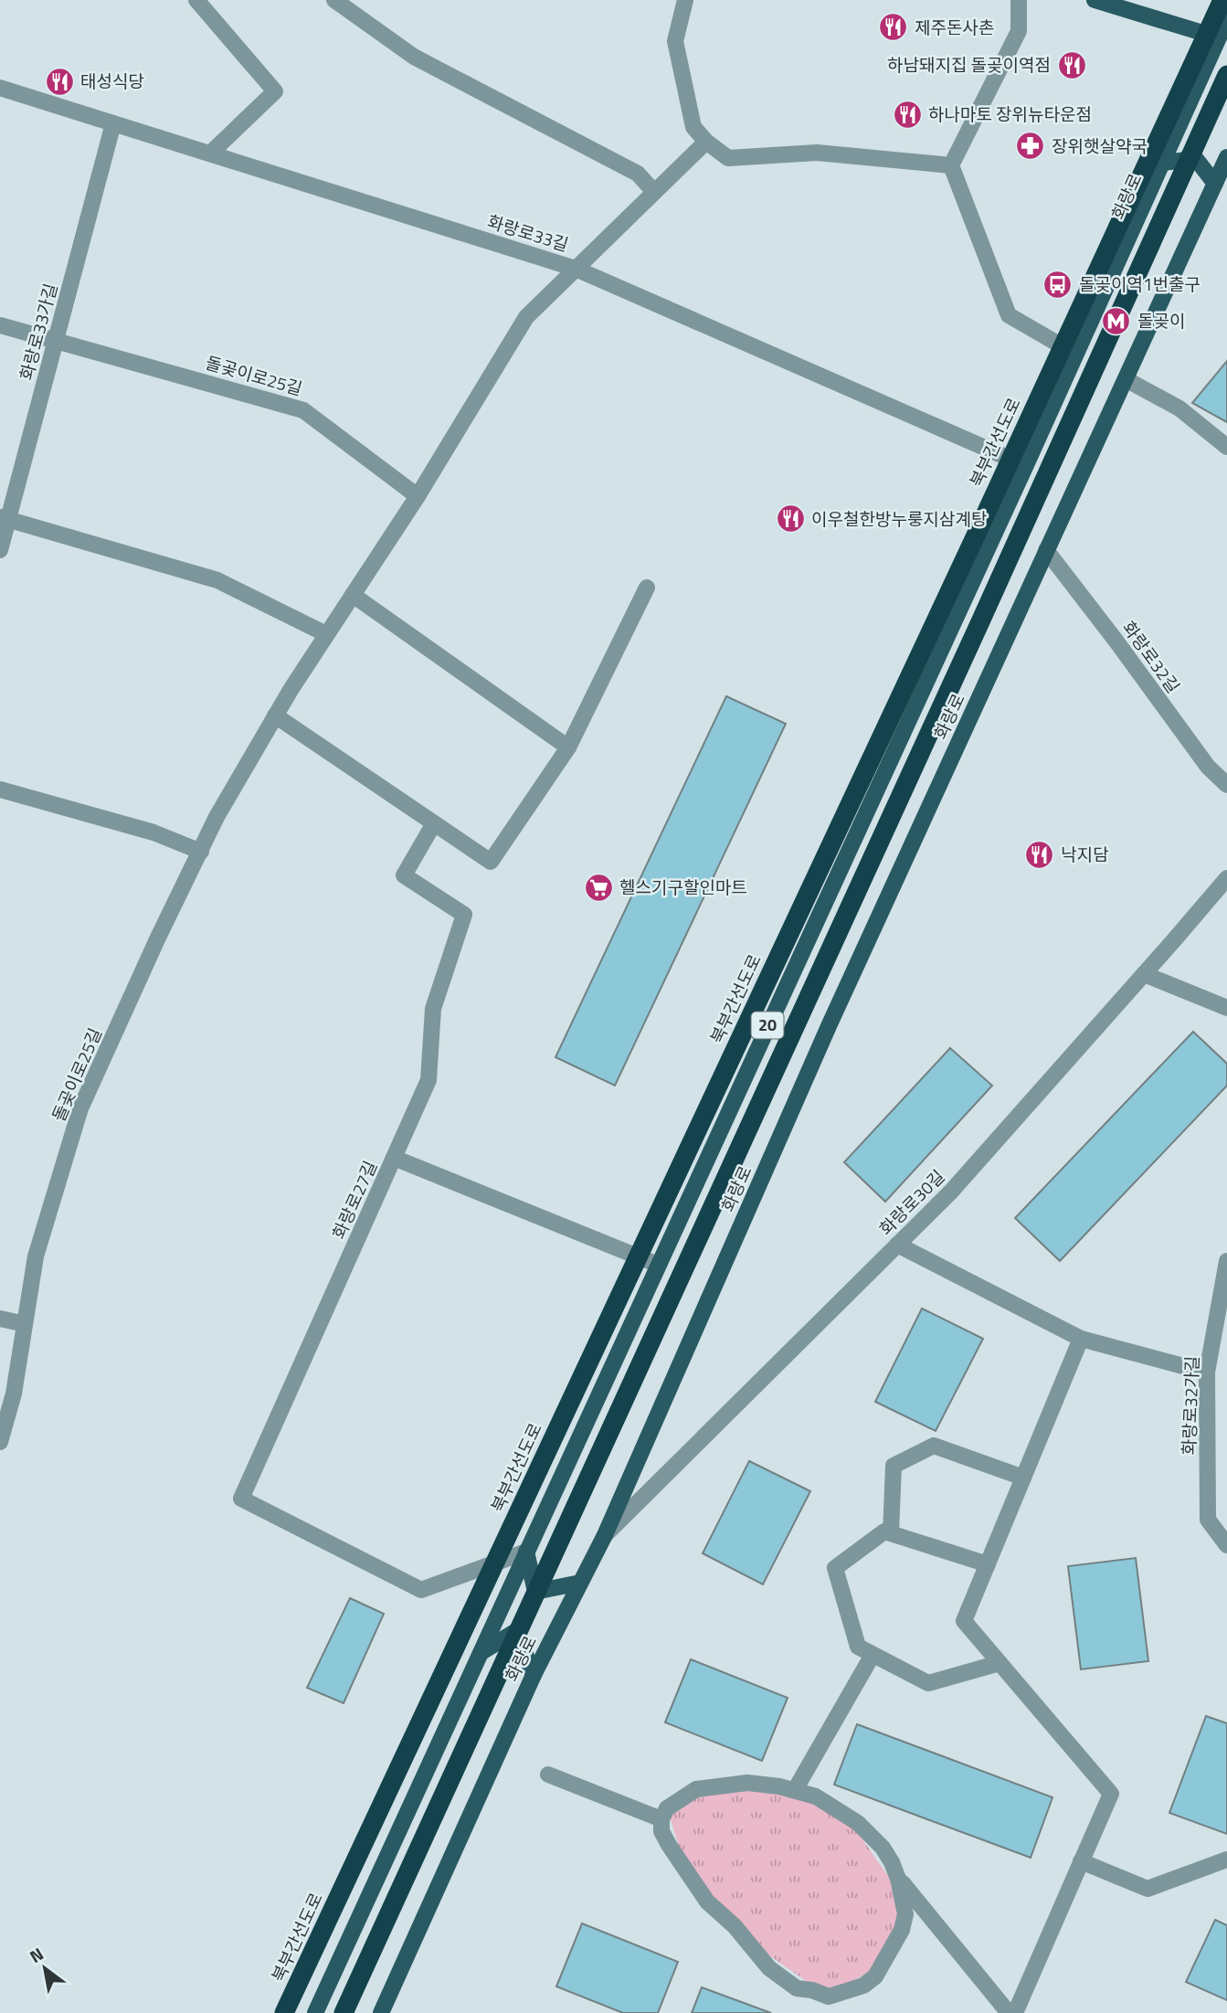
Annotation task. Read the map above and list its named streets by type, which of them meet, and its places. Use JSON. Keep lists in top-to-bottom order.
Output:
{
  "streets": {
    "highway": ["북부간선도로"],
    "main road": ["화랑로", "20"],
    "street": [
      "화랑로33길",
      "화랑로33가길",
      "돌곶이로25길",
      "화랑로32길",
      "화랑로27길",
      "화랑로30길",
      "화랑로32가길"
    ]
  },
  "crossings": [
    ["화랑로", "화랑로33길"],
    ["화랑로", "화랑로32길"],
    ["화랑로", "화랑로27길"],
    ["화랑로", "화랑로30길"],
    ["화랑로33길", "화랑로33가길"],
    ["화랑로33길", "돌곶이로25길"],
    ["화랑로33가길", "돌곶이로25길"]
  ],
  "places": {
    "restaurant": [
      "제주돈사촌",
      "하남돼지집 돌곶이역점",
      "태성식당",
      "하나마토 장위뉴타운점",
      "이우철한방누룽지삼계탕",
      "낙지담"
    ],
    "pharmacy": ["장위햇살약국"],
    "bus stop": ["돌곶이역1번출구"],
    "metro station": ["돌곶이"],
    "supermarket": ["헬스기구할인마트"]
  },
  "north": "top left"
}
